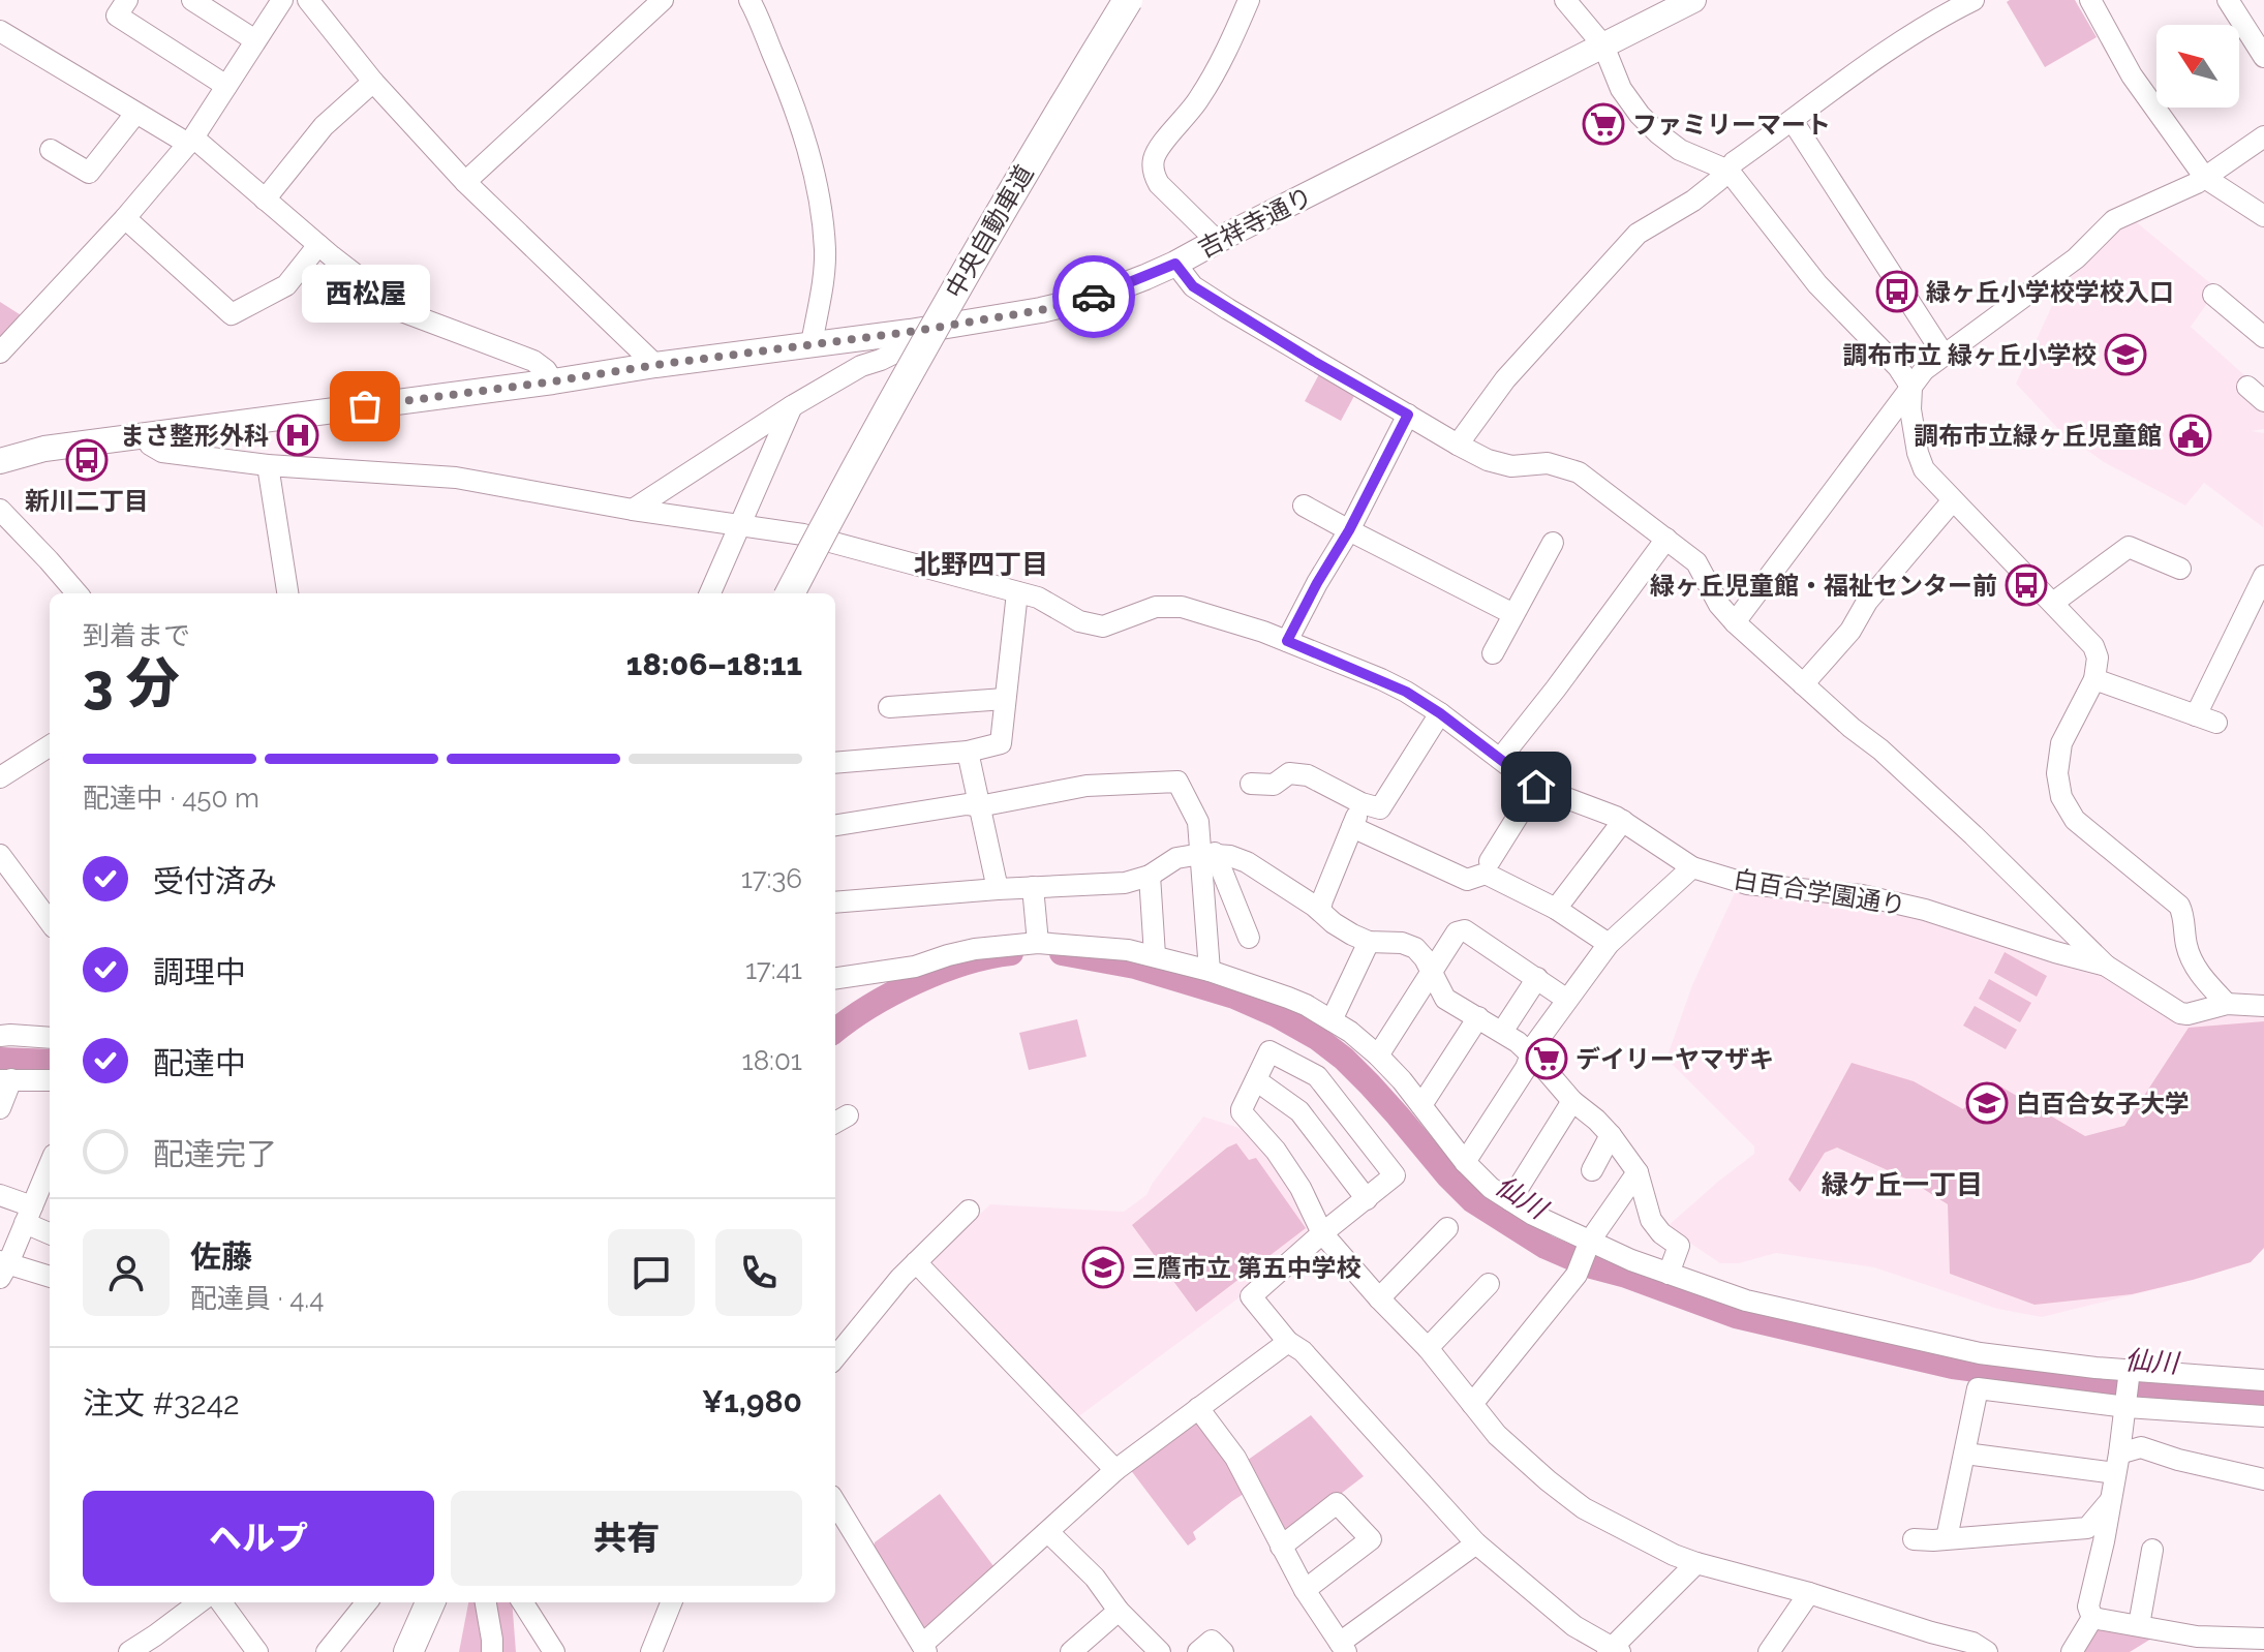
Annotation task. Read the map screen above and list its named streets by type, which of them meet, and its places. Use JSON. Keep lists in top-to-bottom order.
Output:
{
  "streets": {
    "highway": ["中央自動車道"],
    "main road": ["吉祥寺通り"],
    "street": ["白百合学園通り"]
  },
  "crossings": [
    ["吉祥寺通り", "白百合学園通り"]
  ],
  "districts": ["北野四丁目", "緑ケ丘一丁目"],
  "water": ["仙川"],
  "places": {
    "supermarket": ["ファミリーマート", "デイリーヤマザキ"],
    "bus stop": ["緑ヶ丘小学校学校入口", "新川二丁目", "緑ヶ丘児童館・福祉センター前"],
    "school or university": ["調布市立 緑ヶ丘小学校", "白百合女子大学", "三鷹市立 第五中学校"],
    "other": ["西松屋"],
    "hospital": ["まさ整形外科"],
    "public building": ["調布市立緑ヶ丘児童館"]
  },
  "north": "top left",
  "page": {
    "bubble": "西松屋",
    "heading": ["3 分", "到着まで", "18:06–18:11"],
    "panel": [
      "佐藤",
      "配達員 · 4.4",
      "注文 #3242",
      "¥1,980"
    ],
    "bar": "配達中 · 450 m",
    "list": [
      ["受付済み", "17:36"],
      ["調理中", "17:41"],
      ["配達中", "18:01"],
      "配達完了"
    ],
    "buttons": ["ヘルプ", "共有"]
  }
}
